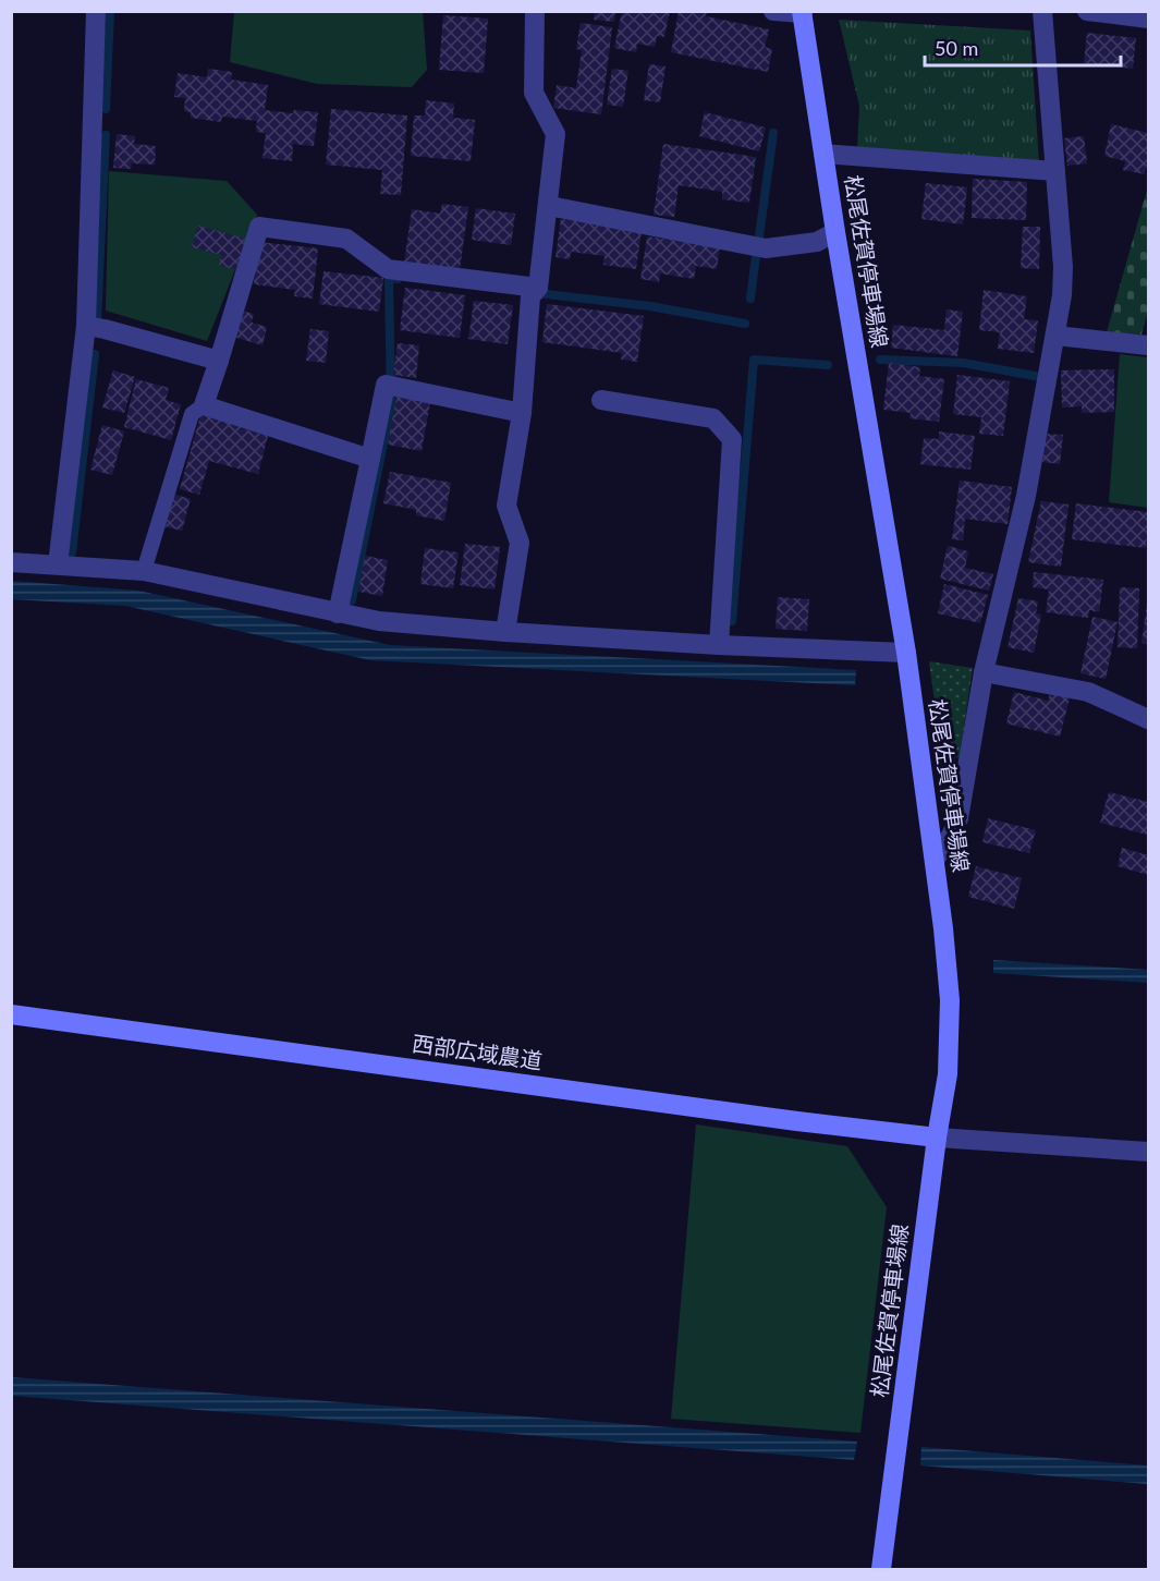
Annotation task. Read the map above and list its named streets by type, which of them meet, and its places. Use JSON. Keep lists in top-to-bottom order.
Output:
{
  "streets": {
    "main road": ["松尾佐賀停車場線", "西部広域農道"]
  },
  "crossings": [
    ["松尾佐賀停車場線", "西部広域農道"]
  ],
  "scale_bar": "50 m"
}
